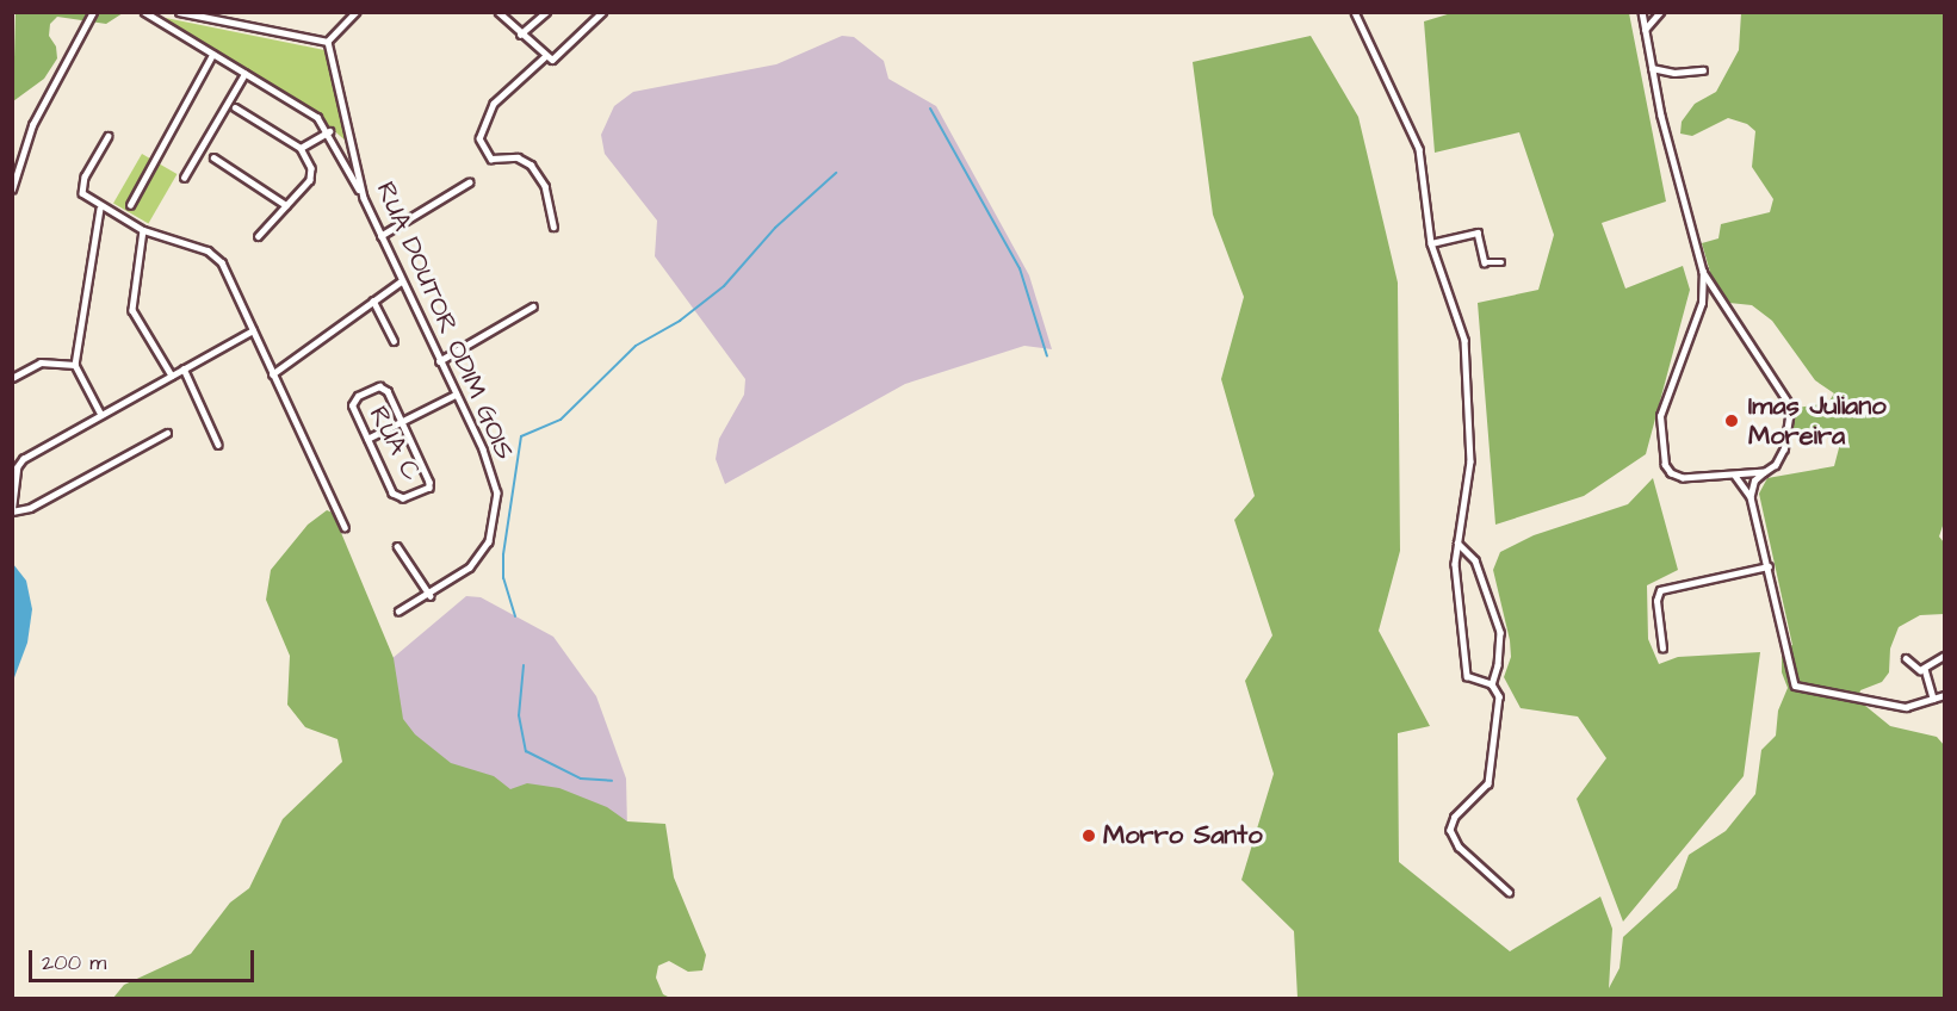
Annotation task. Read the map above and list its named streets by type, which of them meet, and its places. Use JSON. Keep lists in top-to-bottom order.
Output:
{
  "streets": {
    "street": ["RUA DOUTOR ODIM GOIS", "RUA C"]
  },
  "places": ["Imas Juliano Moreira", "Morro Santo"],
  "scale_bar": "200 m"
}
